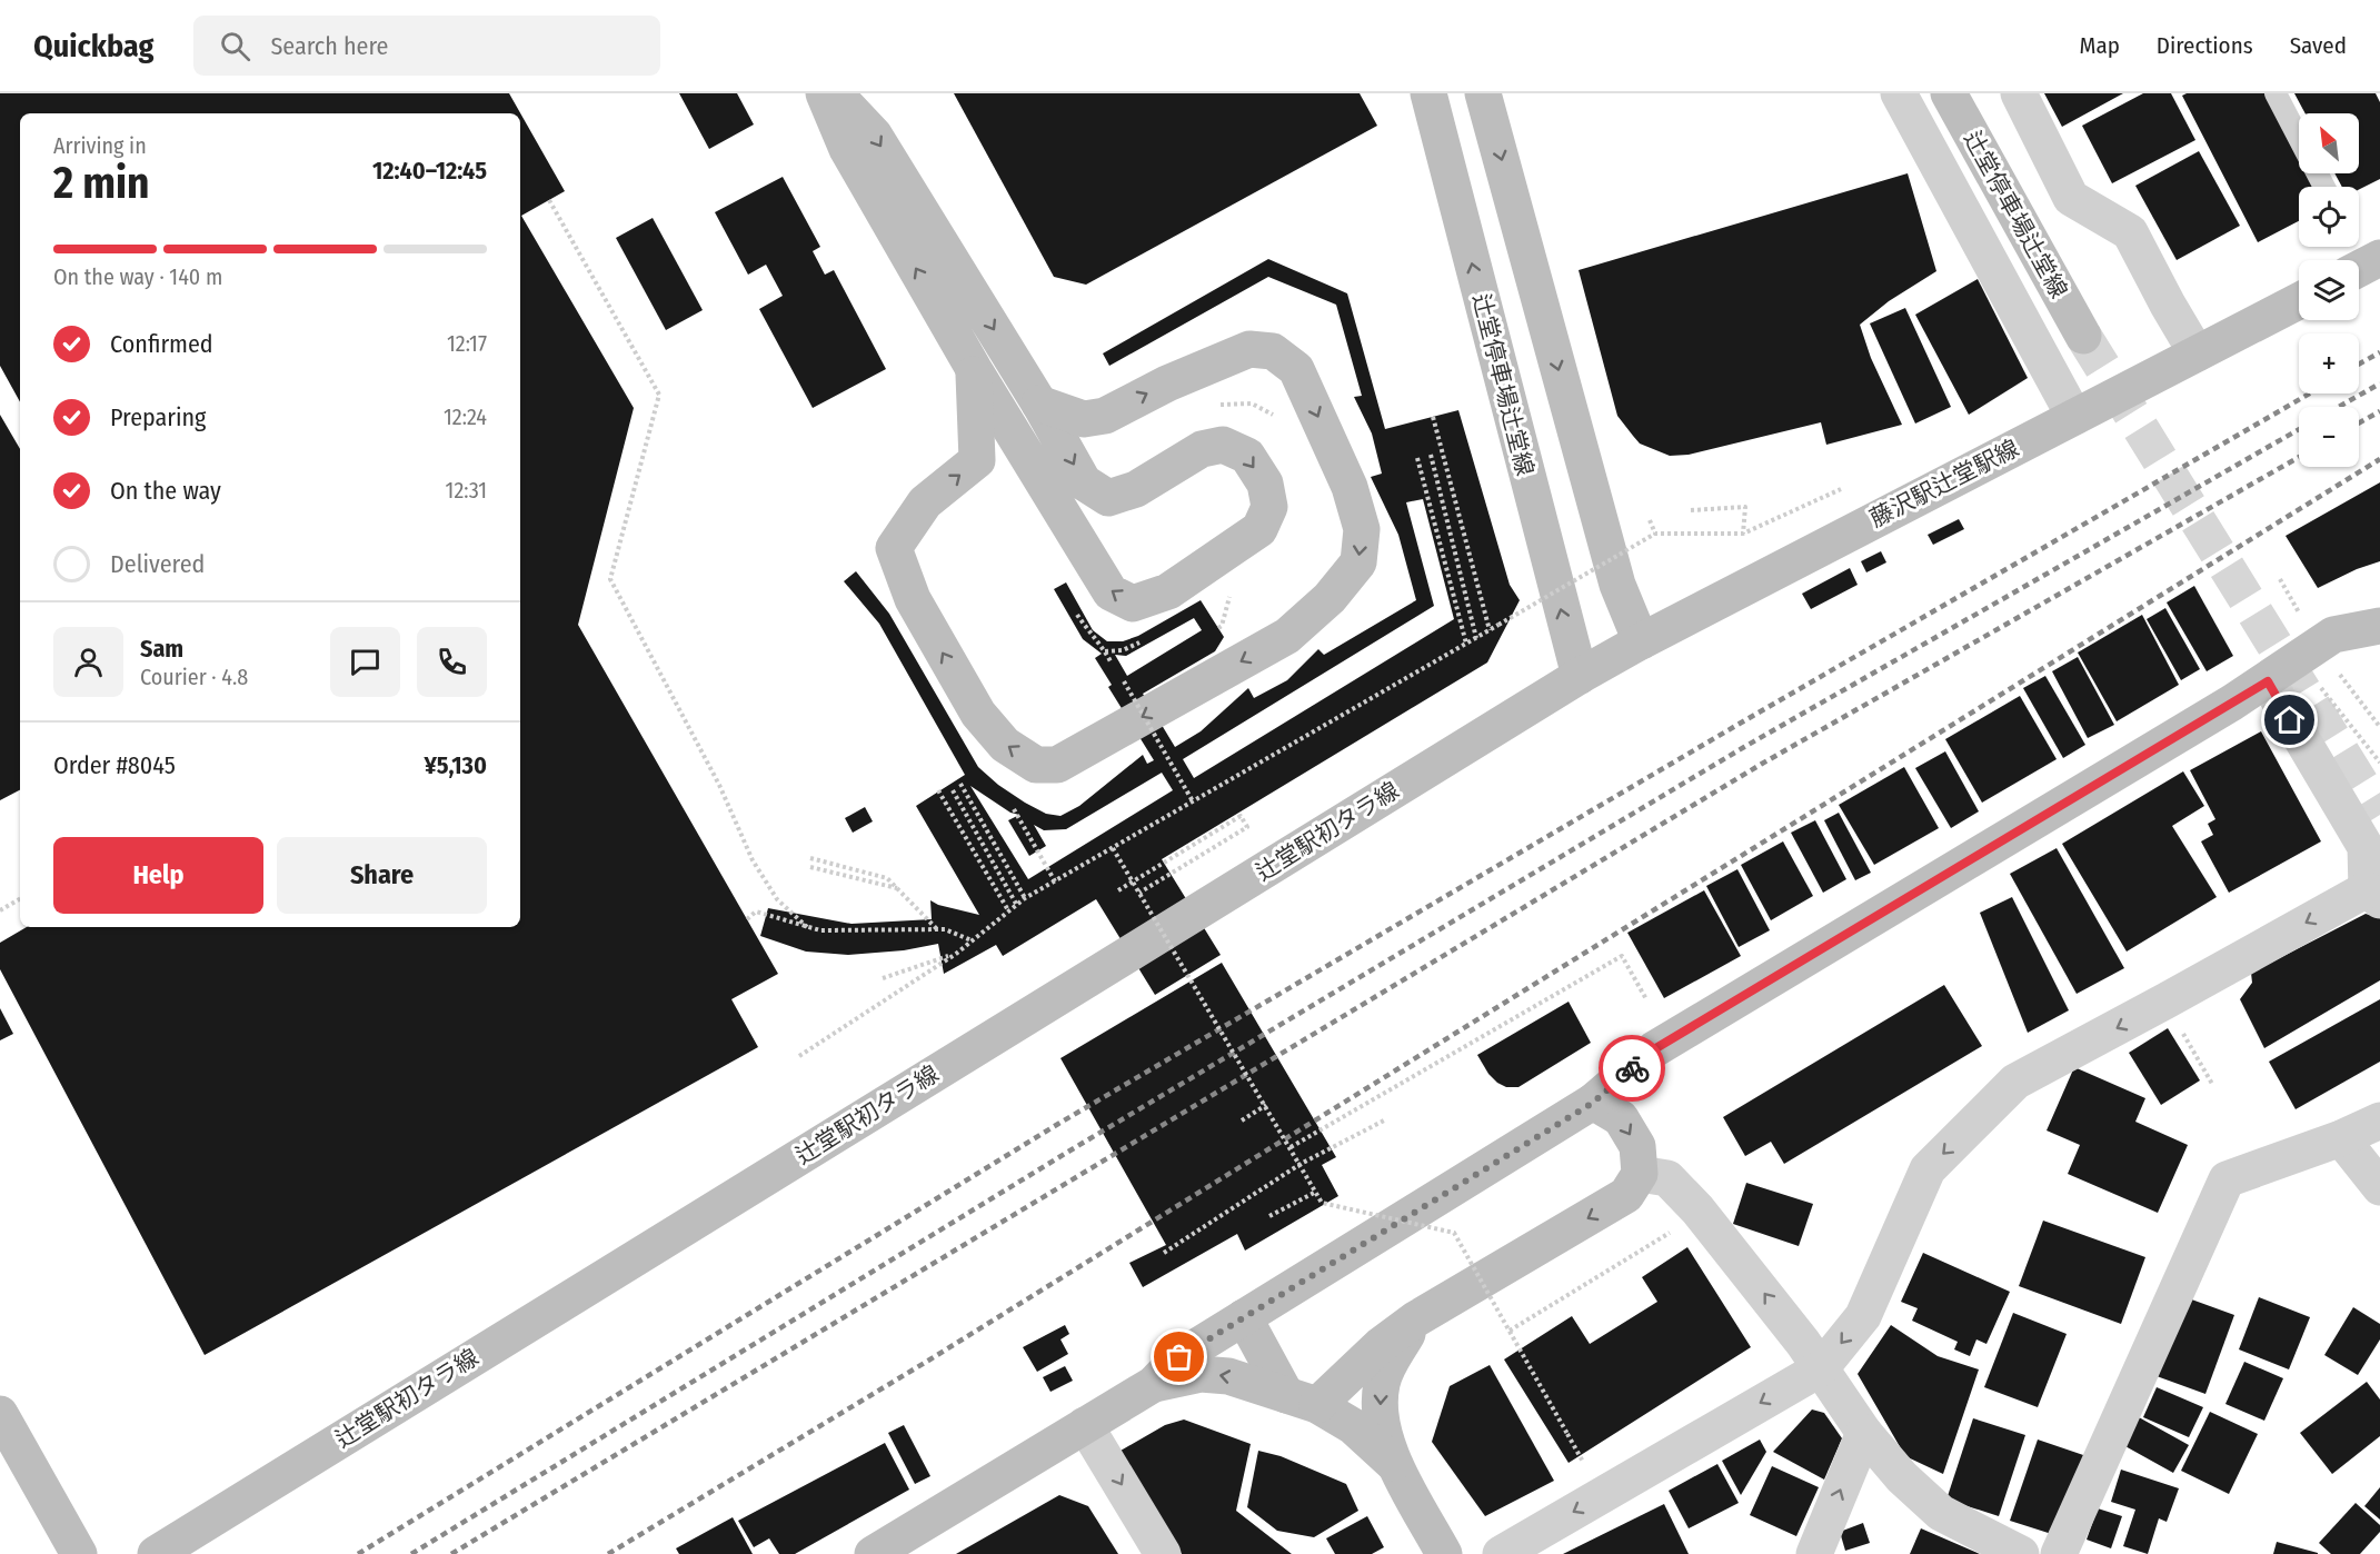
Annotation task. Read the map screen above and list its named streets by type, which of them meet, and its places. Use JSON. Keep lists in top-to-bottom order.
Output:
{
  "streets": {
    "street": ["辻堂停車場辻堂線", "藤沢駅辻堂駅線", "辻堂駅初タラ線"]
  },
  "crossings": [
    ["辻堂停車場辻堂線", "藤沢駅辻堂駅線"],
    ["辻堂停車場辻堂線", "辻堂駅初タラ線"],
    ["藤沢駅辻堂駅線", "辻堂駅初タラ線"]
  ],
  "north": "top left",
  "page": {
    "header": "Quickbag",
    "search": "Search here",
    "nav": ["Map", "Directions", "Saved"],
    "map_buttons": ["+", "−"],
    "heading": ["2 min", "Arriving in", "12:40–12:45"],
    "panel": [
      "Sam",
      "Courier · 4.8",
      "Order #8045",
      "¥5,130"
    ],
    "bar": "On the way · 140 m",
    "list": [
      ["Confirmed", "12:17"],
      ["Preparing", "12:24"],
      ["On the way", "12:31"],
      "Delivered"
    ],
    "buttons": ["Help", "Share"]
  }
}
